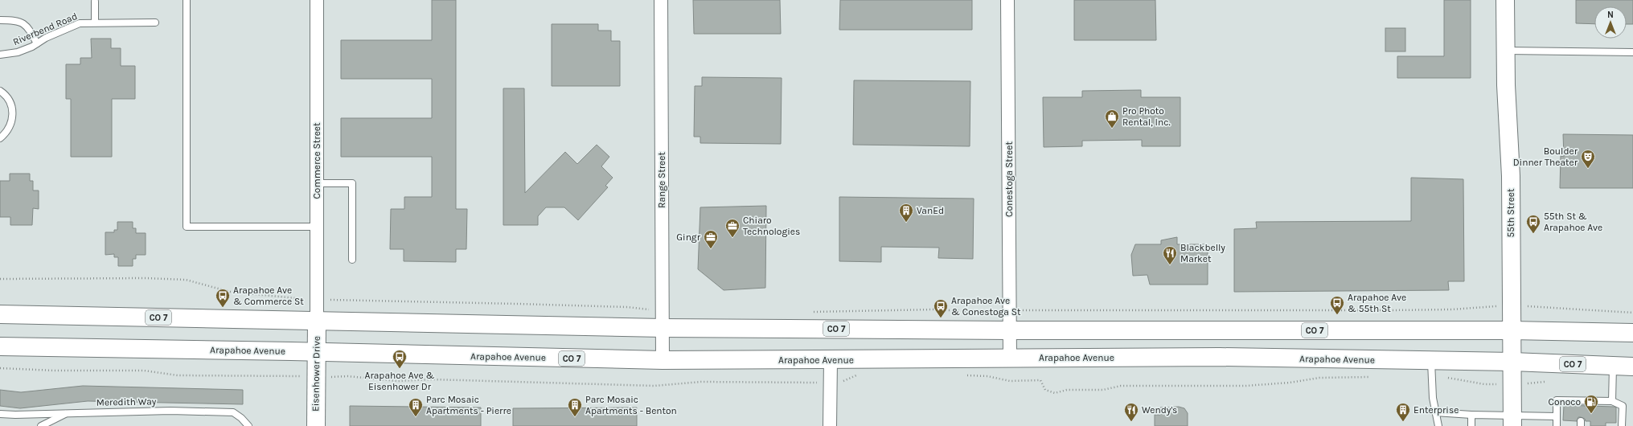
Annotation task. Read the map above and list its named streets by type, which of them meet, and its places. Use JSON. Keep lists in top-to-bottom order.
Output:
{
  "streets": {
    "main road": [
      "55th Street",
      "CO 7",
      "Arapahoe Avenue",
      "Eisenhower Drive"
    ],
    "street": ["Commerce Street", "Conestoga Street", "Range Street"],
    "lane": ["Riverbend Road", "Meredith Way"]
  },
  "crossings": [
    ["Commerce Street", "CO 7"],
    ["Commerce Street", "Eisenhower Drive"],
    ["Conestoga Street", "CO 7"],
    ["Conestoga Street", "Arapahoe Avenue"],
    ["Range Street", "CO 7"],
    ["Range Street", "Arapahoe Avenue"],
    ["55th Street", "CO 7"],
    ["55th Street", "Arapahoe Avenue"],
    ["CO 7", "Eisenhower Drive"],
    ["Arapahoe Avenue", "Eisenhower Drive"]
  ],
  "places": {
    "shop": ["Pro Photo Rental, Inc."],
    "theatre": ["Boulder Dinner Theater"],
    "building": [
      "VanEd",
      "Parc Mosaic Apartments - Pierre",
      "Parc Mosaic Apartments - Benton",
      "Enterprise"
    ],
    "bus stop": [
      "55th St & Arapahoe Ave",
      "Arapahoe Ave & Commerce St",
      "Arapahoe Ave & 55th St",
      "Arapahoe Ave & Conestoga St",
      "Arapahoe Ave & Eisenhower Dr"
    ],
    "office": ["Chiaro Technologies", "Gingr"],
    "restaurant": ["Blackbelly Market", "Wendy's"],
    "fuel station": ["Conoco"]
  },
  "north": "top"
}
